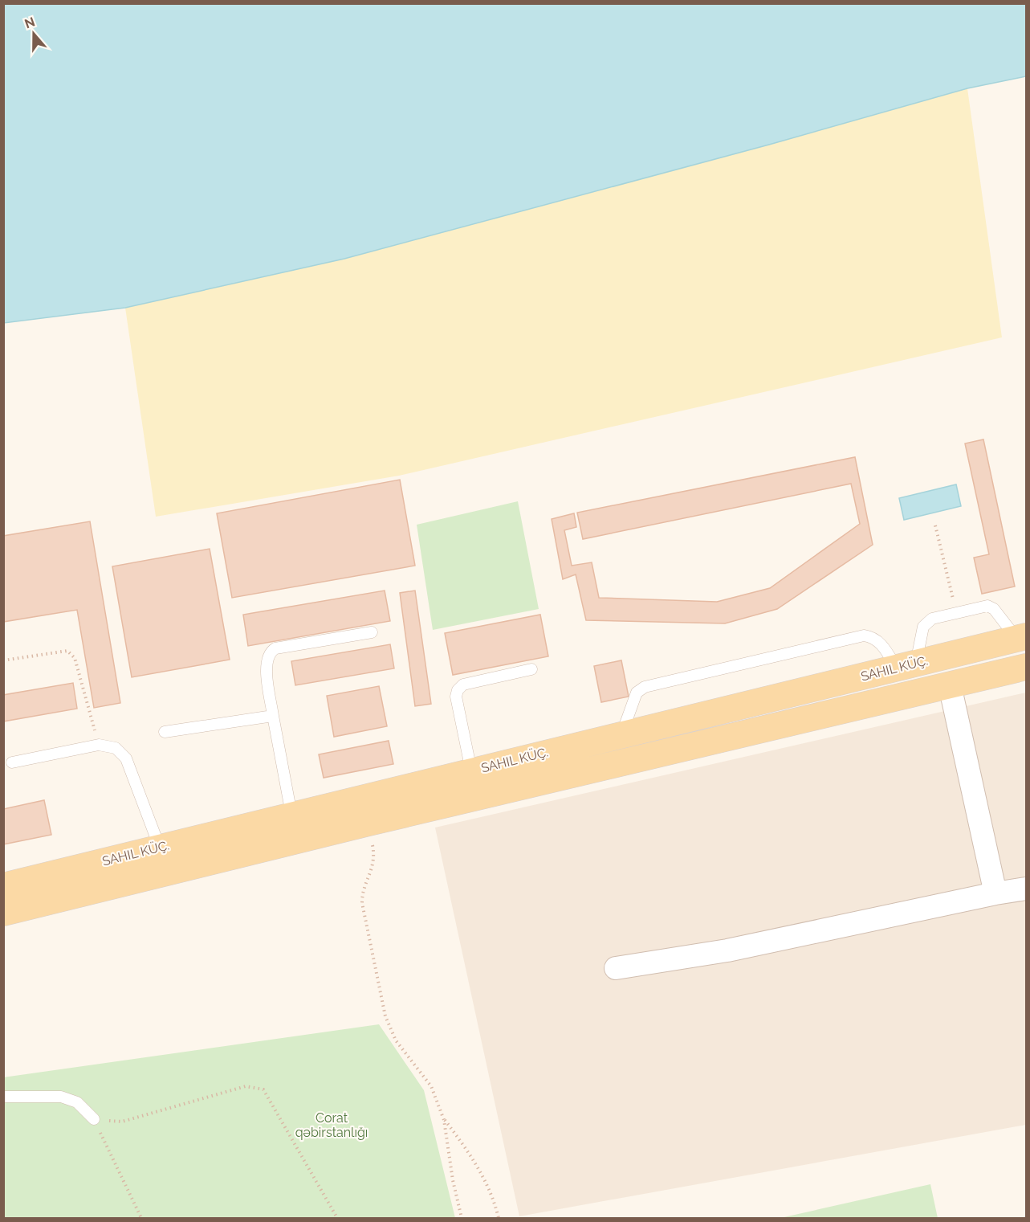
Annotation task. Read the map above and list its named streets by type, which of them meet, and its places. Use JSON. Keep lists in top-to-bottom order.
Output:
{
  "streets": {
    "main road": ["SAHIL KÜÇ."]
  },
  "parks": ["Corat qəbirstanlığı"],
  "north": "top"
}
